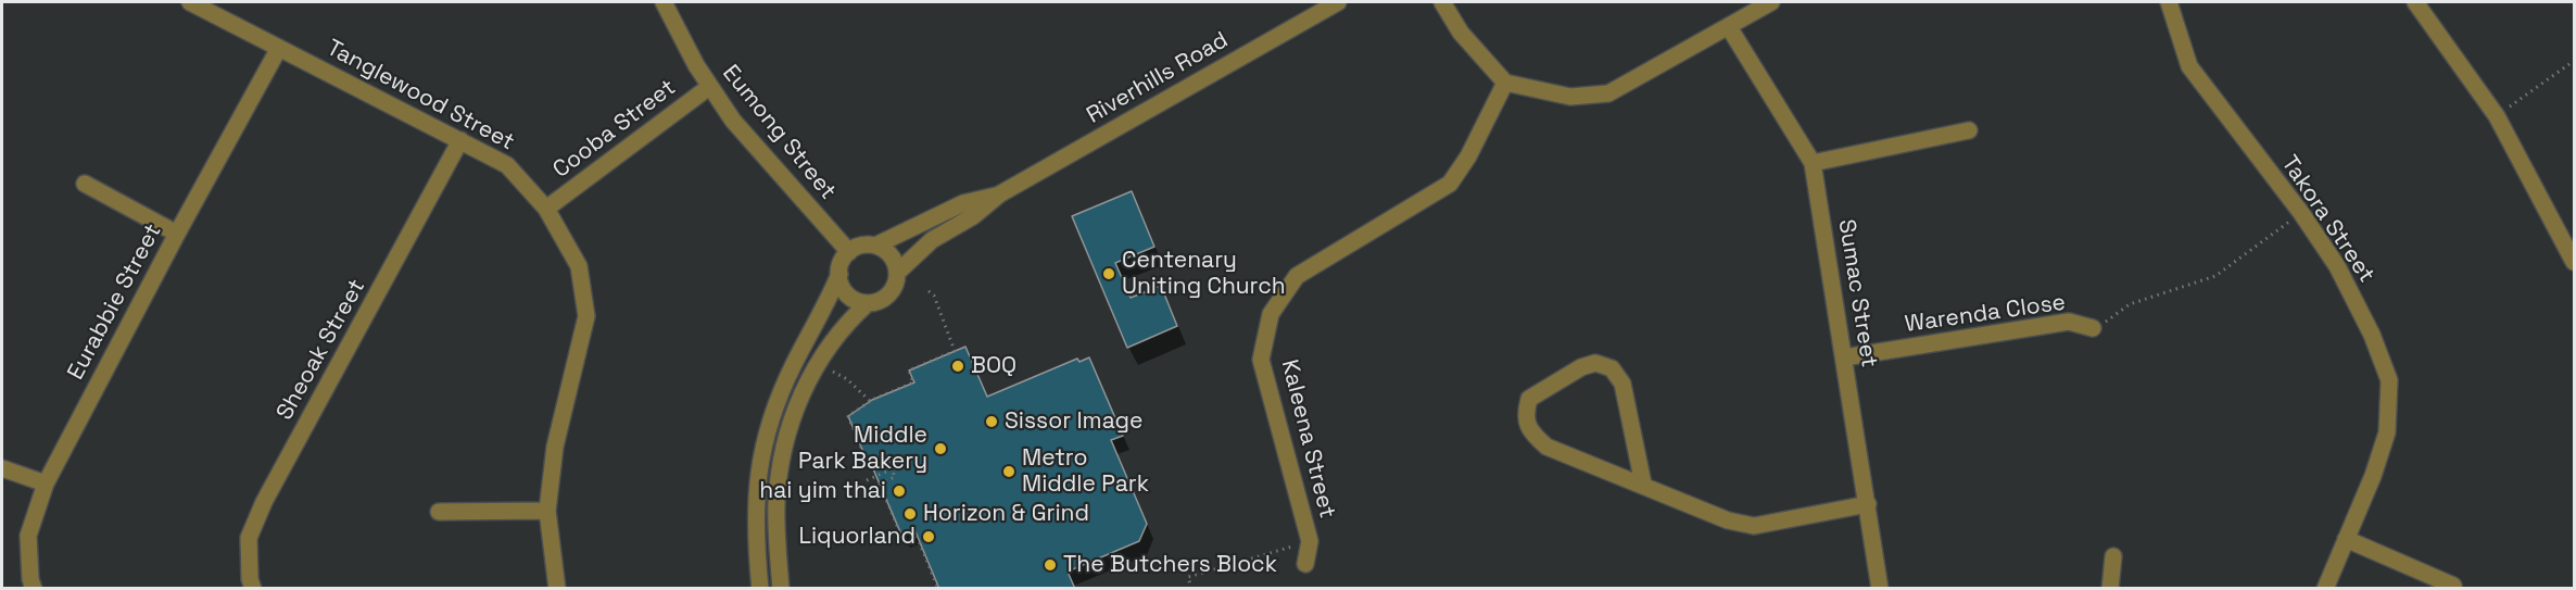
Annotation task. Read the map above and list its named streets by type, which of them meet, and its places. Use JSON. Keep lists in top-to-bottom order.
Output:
{
  "streets": {
    "street": [
      "Riverhills Road",
      "Tanglewood Street",
      "Cooba Street",
      "Eumong Street",
      "Takora Street",
      "Sumac Street",
      "Eurabbie Street",
      "Warenda Close",
      "Sheoak Street",
      "Kaleena Street"
    ]
  },
  "crossings": [
    ["Riverhills Road", "Eumong Street"],
    ["Tanglewood Street", "Cooba Street"],
    ["Tanglewood Street", "Eurabbie Street"],
    ["Tanglewood Street", "Sheoak Street"],
    ["Cooba Street", "Eumong Street"],
    ["Sumac Street", "Warenda Close"]
  ],
  "places": [
    "Centenary Uniting Church",
    "BOQ",
    "Sissor Image",
    "Middle Park Bakery",
    "Metro Middle Park",
    "hai yim thai",
    "Horizon & Grind",
    "Liquorland",
    "The Butchers Block"
  ]
}
